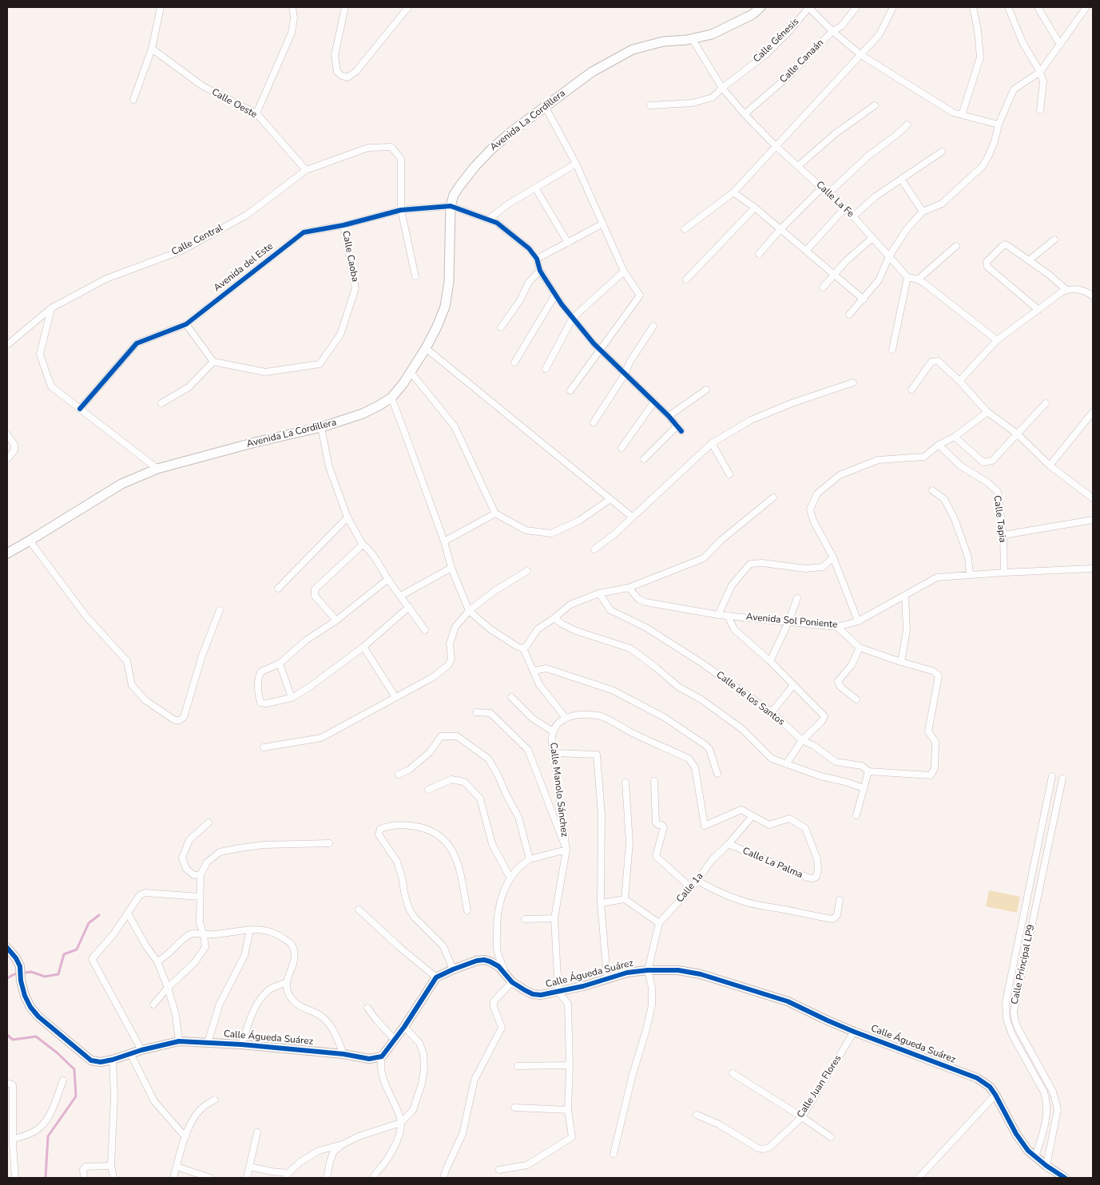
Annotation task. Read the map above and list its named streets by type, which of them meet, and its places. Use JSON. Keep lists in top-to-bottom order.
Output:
{
  "streets": {
    "main road": ["Avenida La Cordillera"],
    "street": [
      "Calle Génesis",
      "Calle Canaán",
      "Calle Oeste",
      "Calle La Fe",
      "Calle Central",
      "Calle Caoba",
      "Avenida del Este",
      "Calle Tapia",
      "Avenida Sol Poniente",
      "Calle de los Santos",
      "Calle Manolo Sánchez",
      "Calle La Palma",
      "Calle 1a",
      "Calle Principal LP9",
      "Calle Águeda Suárez",
      "Calle Juan Flores"
    ]
  },
  "crossings": [
    ["Calle Génesis", "Calle La Fe"],
    ["Calle Canaán", "Calle La Fe"],
    ["Calle Oeste", "Calle Central"],
    ["Avenida La Cordillera", "Calle La Fe"],
    ["Avenida La Cordillera", "Avenida del Este"],
    ["Calle Central", "Avenida del Este"],
    ["Calle Caoba", "Avenida del Este"],
    ["Calle Tapia", "Avenida Sol Poniente"],
    ["Calle Manolo Sánchez", "Calle Águeda Suárez"],
    ["Calle La Palma", "Calle 1a"],
    ["Calle 1a", "Calle Águeda Suárez"],
    ["Calle Principal LP9", "Calle Águeda Suárez"],
    ["Calle Águeda Suárez", "Calle Juan Flores"]
  ]
}
